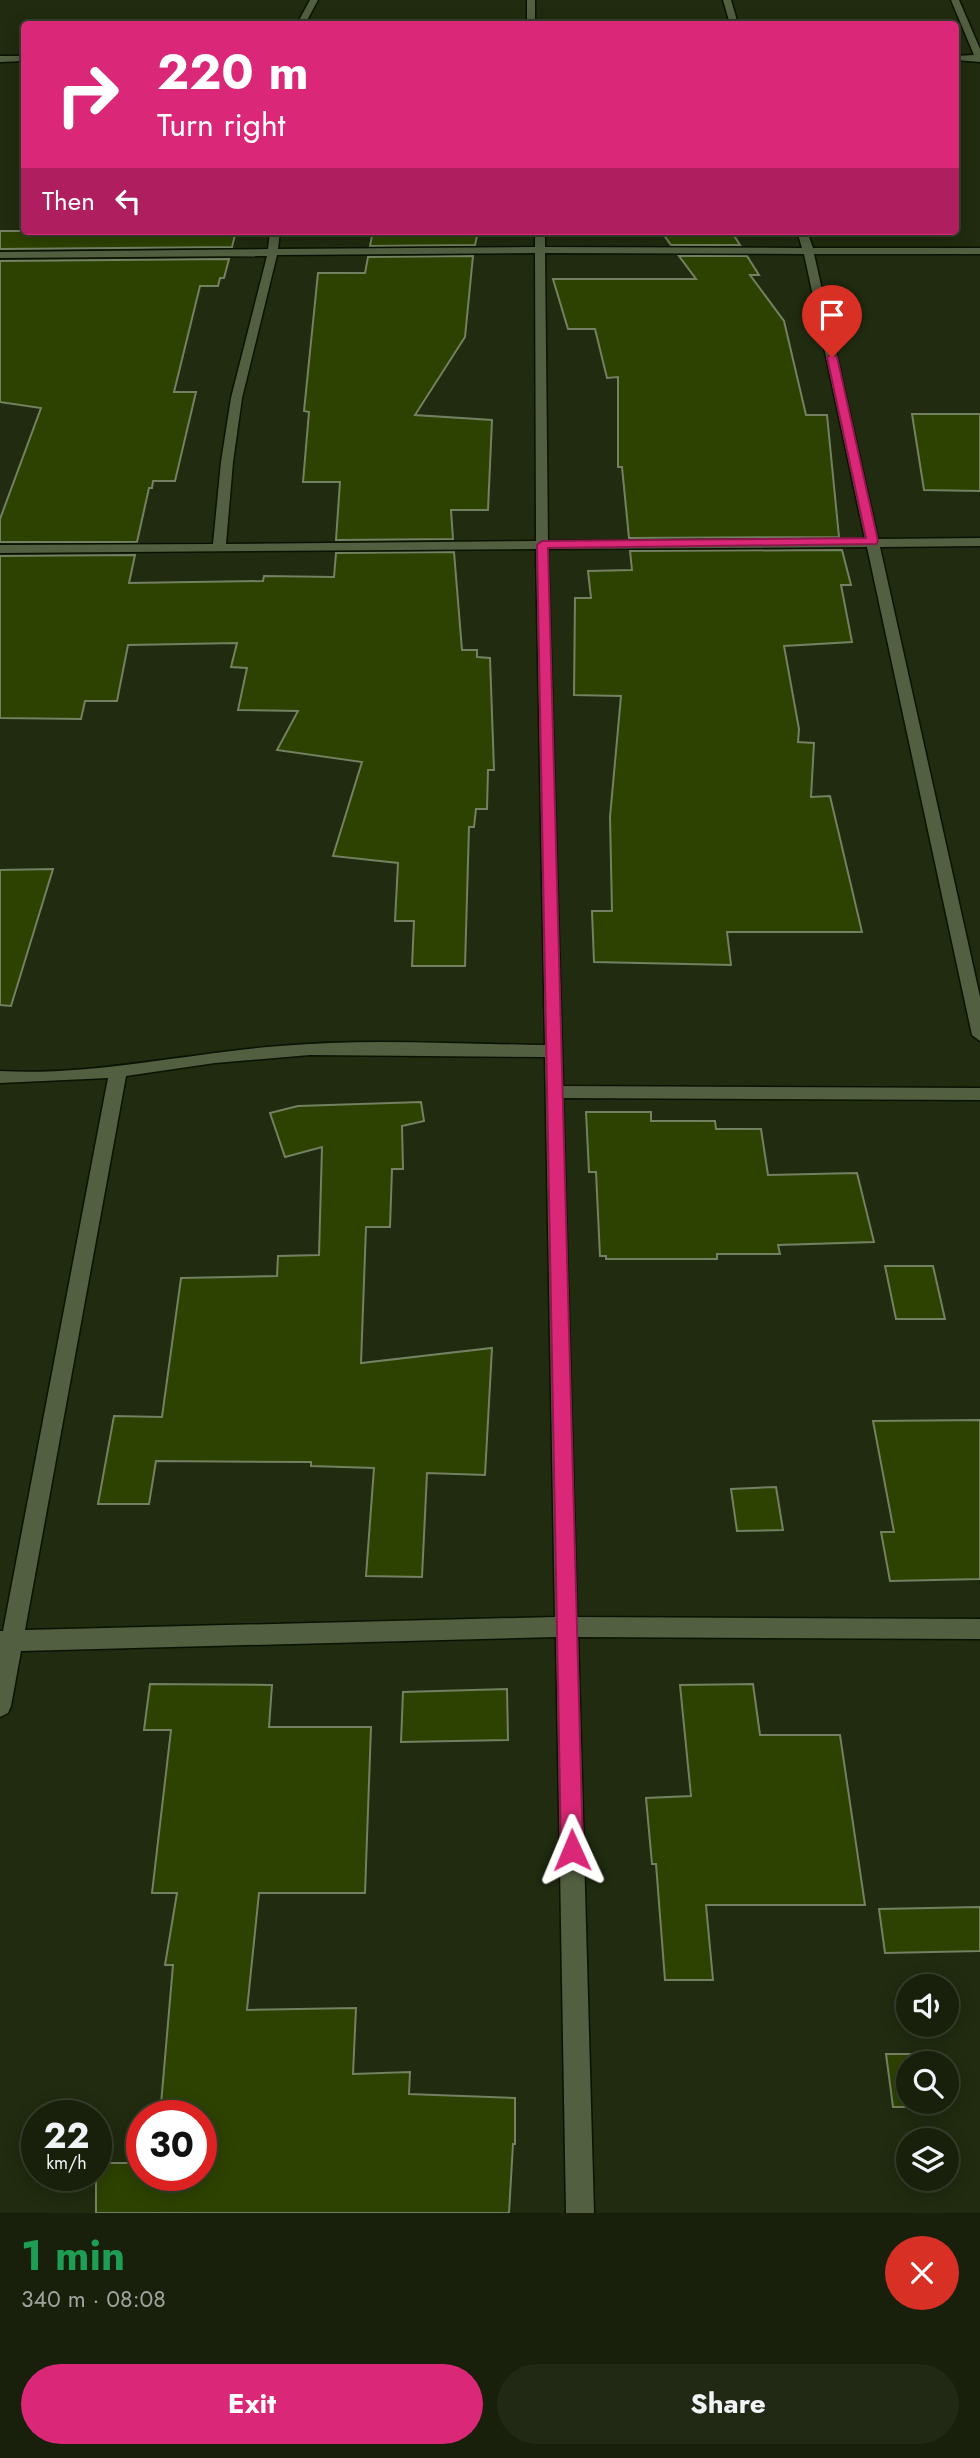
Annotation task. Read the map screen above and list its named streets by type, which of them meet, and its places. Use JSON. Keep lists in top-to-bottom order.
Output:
{
  "page": {
    "turn": ["220 m", "Turn right"],
    "then": "Then",
    "speed": "22 km/h",
    "limit": "30",
    "heading": ["1 min", "340 m · 08:08"],
    "buttons": ["Exit", "Share"]
  }
}
